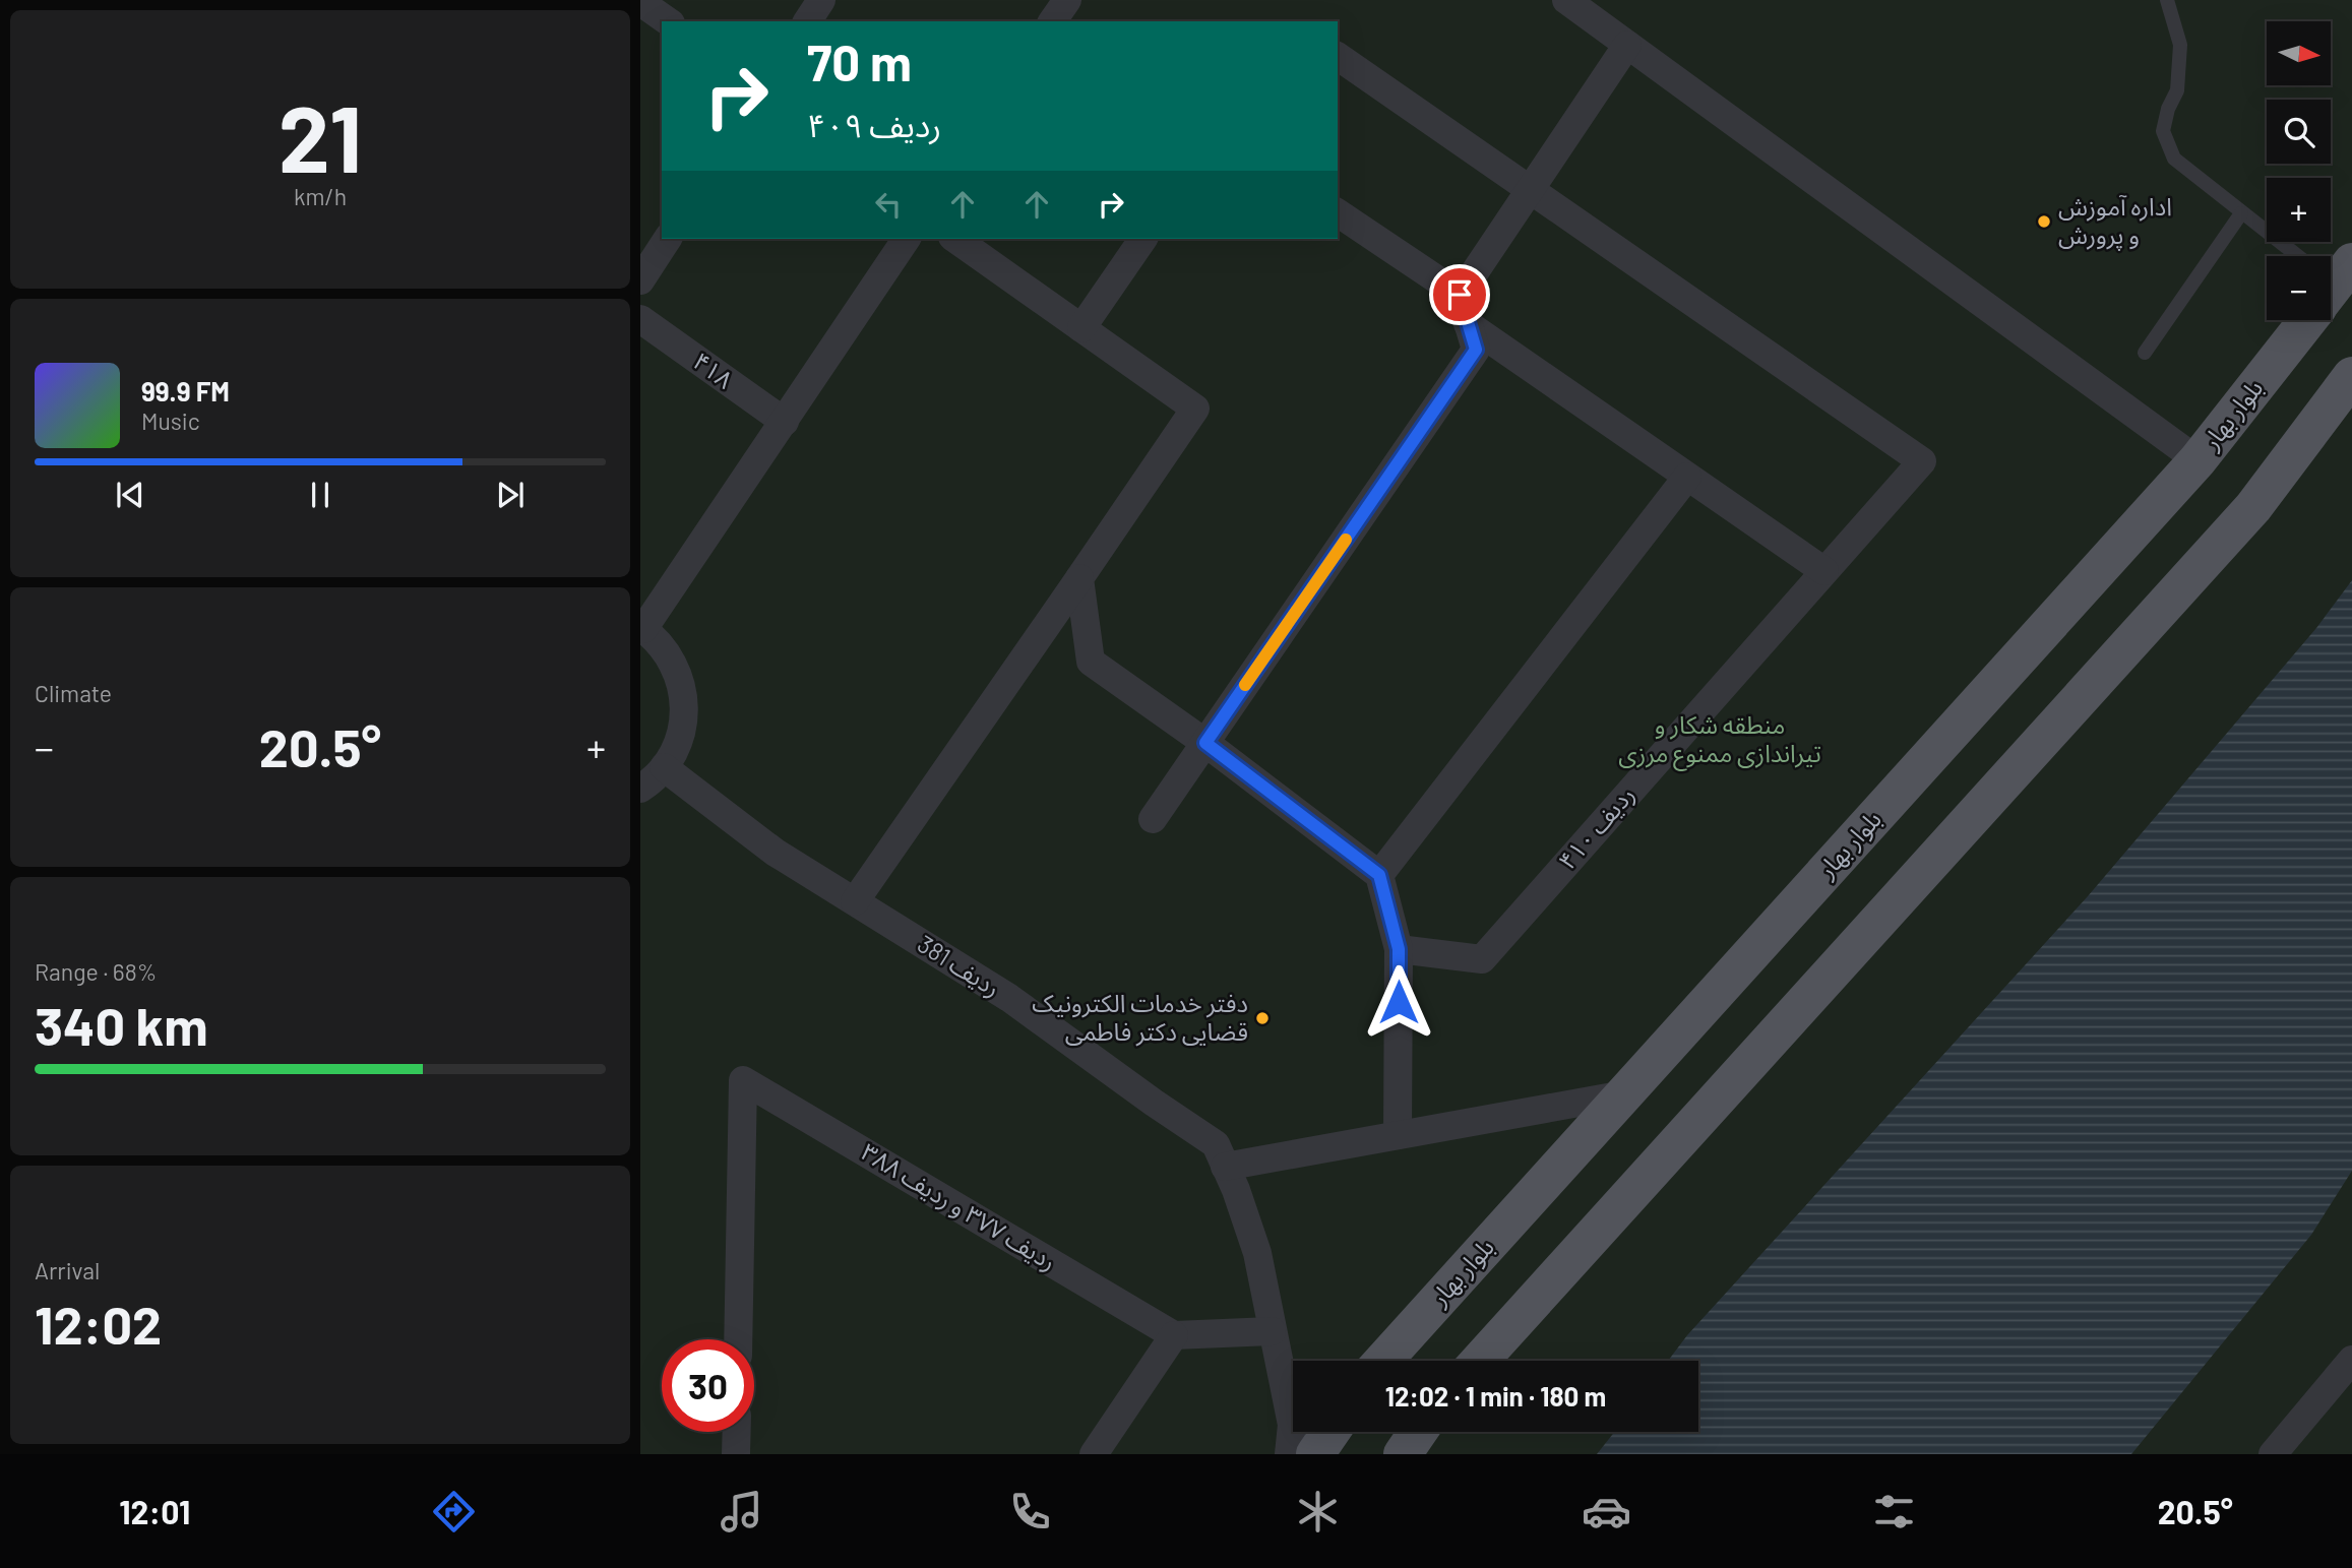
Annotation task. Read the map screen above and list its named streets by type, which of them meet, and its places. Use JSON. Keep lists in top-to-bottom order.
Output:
{
  "streets": {
    "main road": ["بلوار بهار"],
    "street": [
      "۴۱۸",
      "ردیف ۴۱۰",
      "ردیف 381",
      "ردیف ۳۷۷ و ردیف ۳۸۸"
    ]
  },
  "parks": ["منطقه شکار و تیراندازی ممنوع مرزی"],
  "places": ["اداره آموزش و پرورش", "دفتر خدمات الکترونیک قضایی دکتر فاطمی"],
  "north": "right",
  "page": {
    "tile": [
      ["21", "km/h"],
      "Climate",
      ["Range · 68%", "340 km"],
      ["Arrival", "12:02"]
    ],
    "map_buttons": ["+", "−"],
    "turn": ["70 m", "ردیف ۴۰۹"],
    "song": ["99.9 FM", "Music"],
    "heat": ["−", "20.5°", "+"],
    "limit": "30",
    "trip": "12:02 · 1 min · 180 m",
    "tabs": ["12:01", "20.5°"]
  }
}
